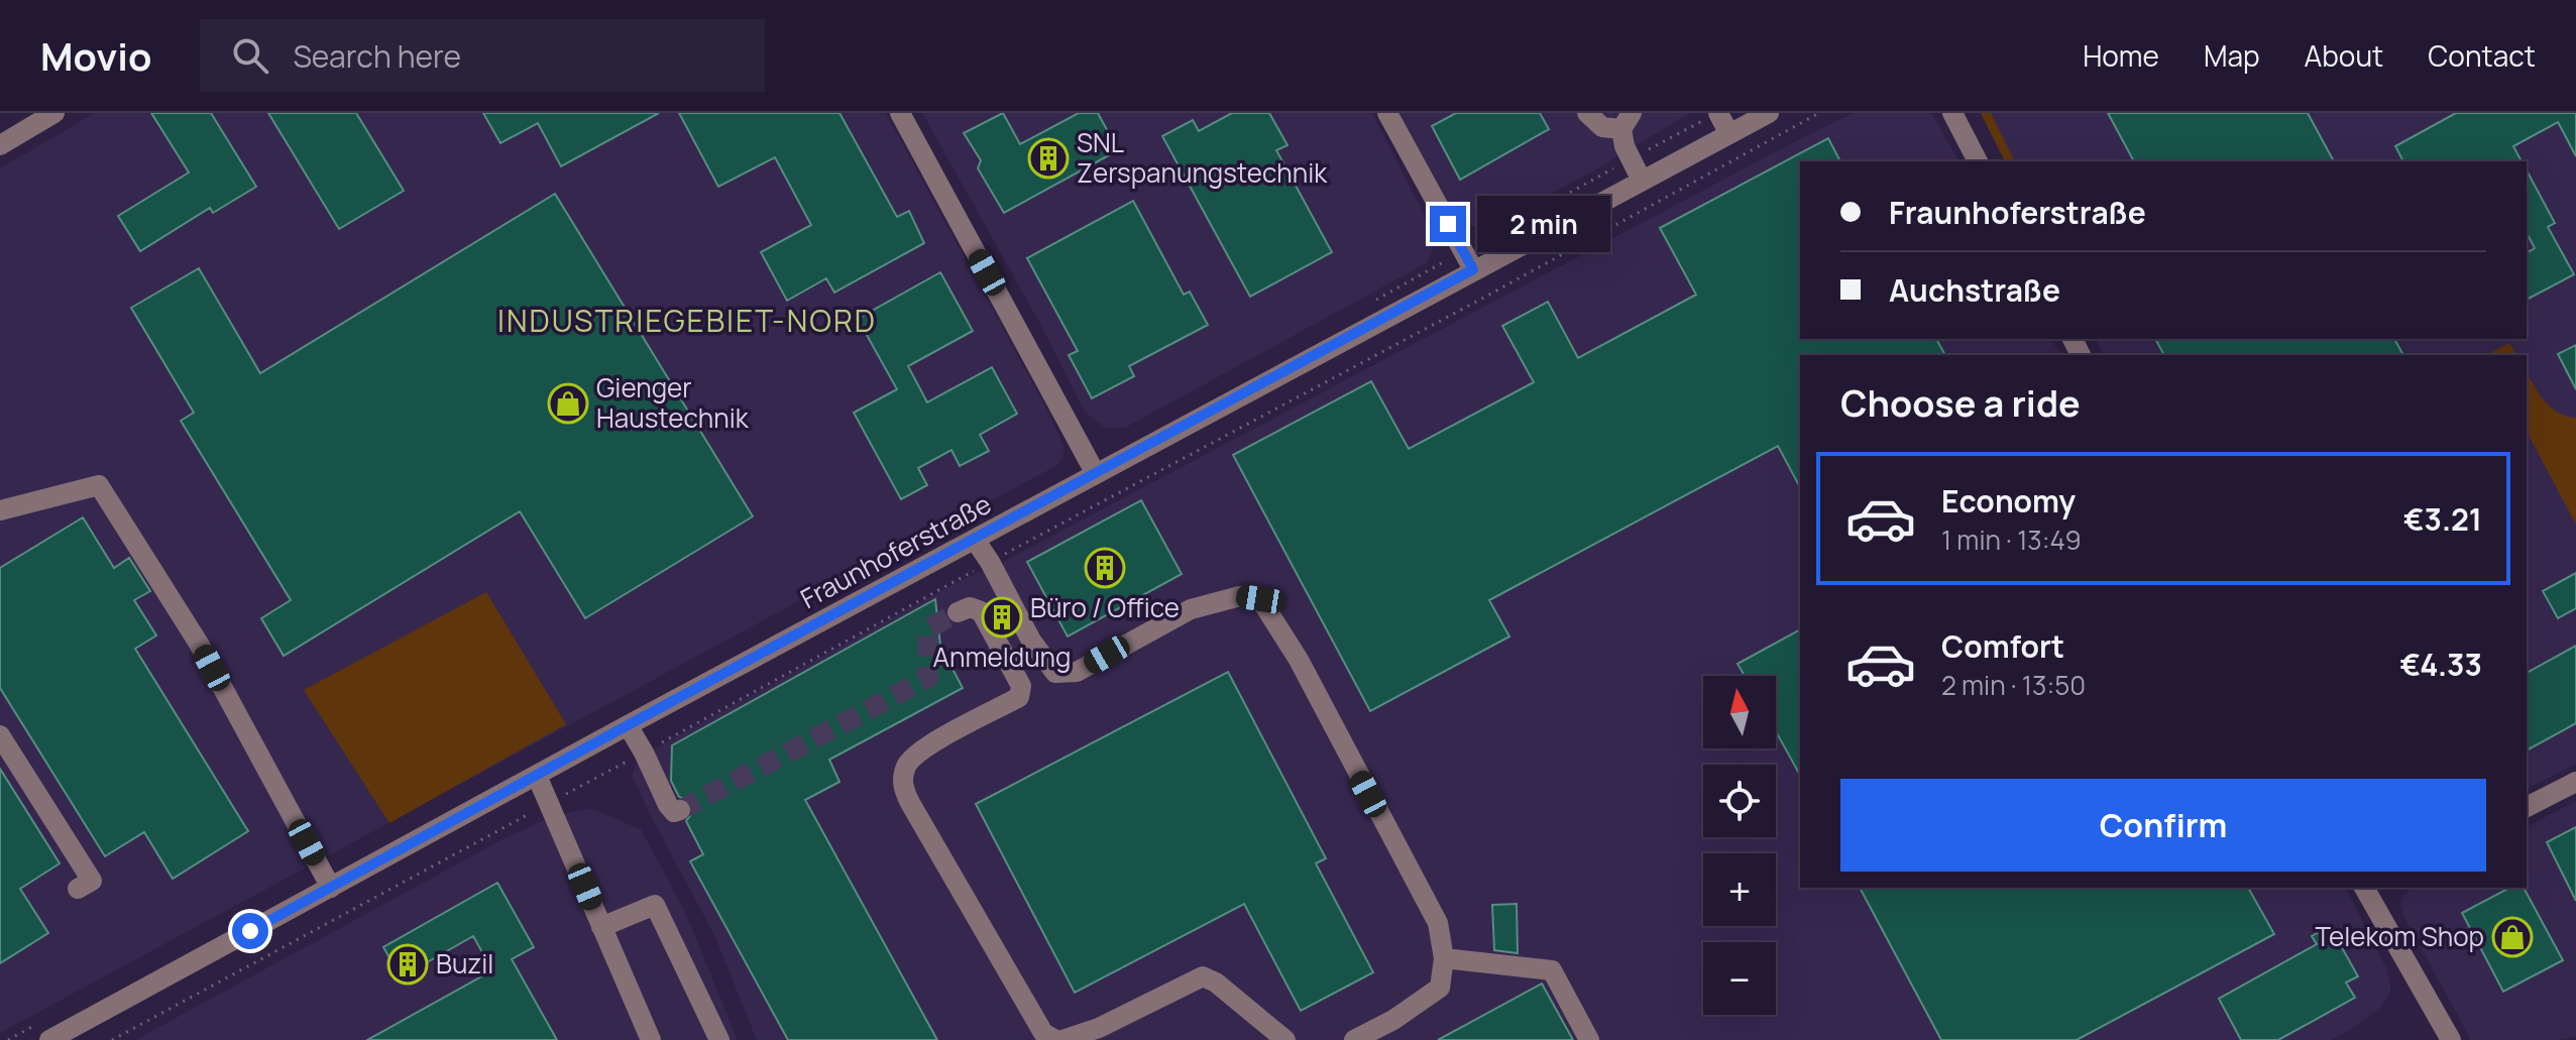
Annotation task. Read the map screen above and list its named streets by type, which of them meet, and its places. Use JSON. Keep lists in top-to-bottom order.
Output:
{
  "streets": {
    "street": ["Fraunhoferstraße"]
  },
  "districts": ["INDUSTRIEGEBIET-NORD"],
  "places": {
    "building": [
      "SNL Zerspanungstechnik",
      "Büro / Office",
      "Anmeldung",
      "Buzil"
    ],
    "shop": ["Gienger Haustechnik", "Telekom Shop"]
  },
  "north": "top",
  "page": {
    "header": "Movio",
    "search": "Search here",
    "nav": [
      "Home",
      "Map",
      "About",
      "Contact"
    ],
    "banner": ["Fraunhoferstraße", "Auchstraße"],
    "bubble": "2 min",
    "heading": "Choose a ride",
    "list": [
      {
        "name": "Economy",
        "note": "1 min · 13:49",
        "value": "€3.21"
      },
      {
        "name": "Comfort",
        "note": "2 min · 13:50",
        "value": "€4.33"
      }
    ],
    "map_buttons": ["+", "−"],
    "buttons": "Confirm"
  }
}
